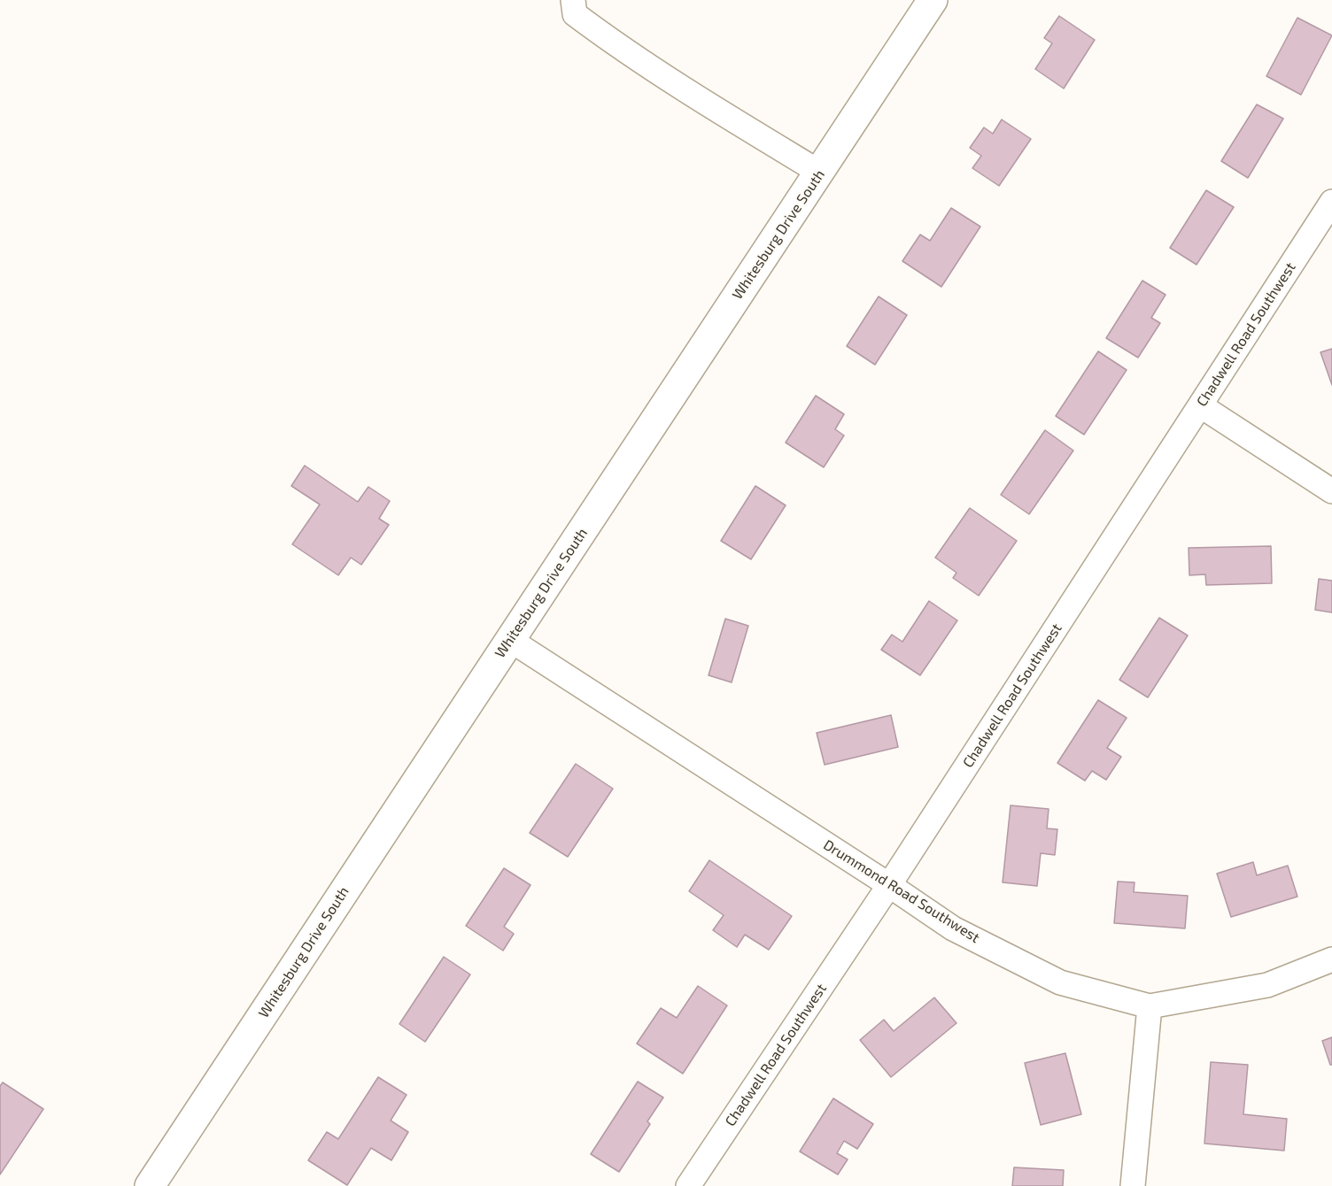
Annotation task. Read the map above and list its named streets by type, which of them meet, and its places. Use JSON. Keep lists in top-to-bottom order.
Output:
{
  "streets": {
    "main road": ["Whitesburg Drive South"],
    "street": ["Chadwell Road Southwest", "Drummond Road Southwest"]
  },
  "crossings": [
    ["Whitesburg Drive South", "Drummond Road Southwest"],
    ["Chadwell Road Southwest", "Drummond Road Southwest"]
  ]
}
